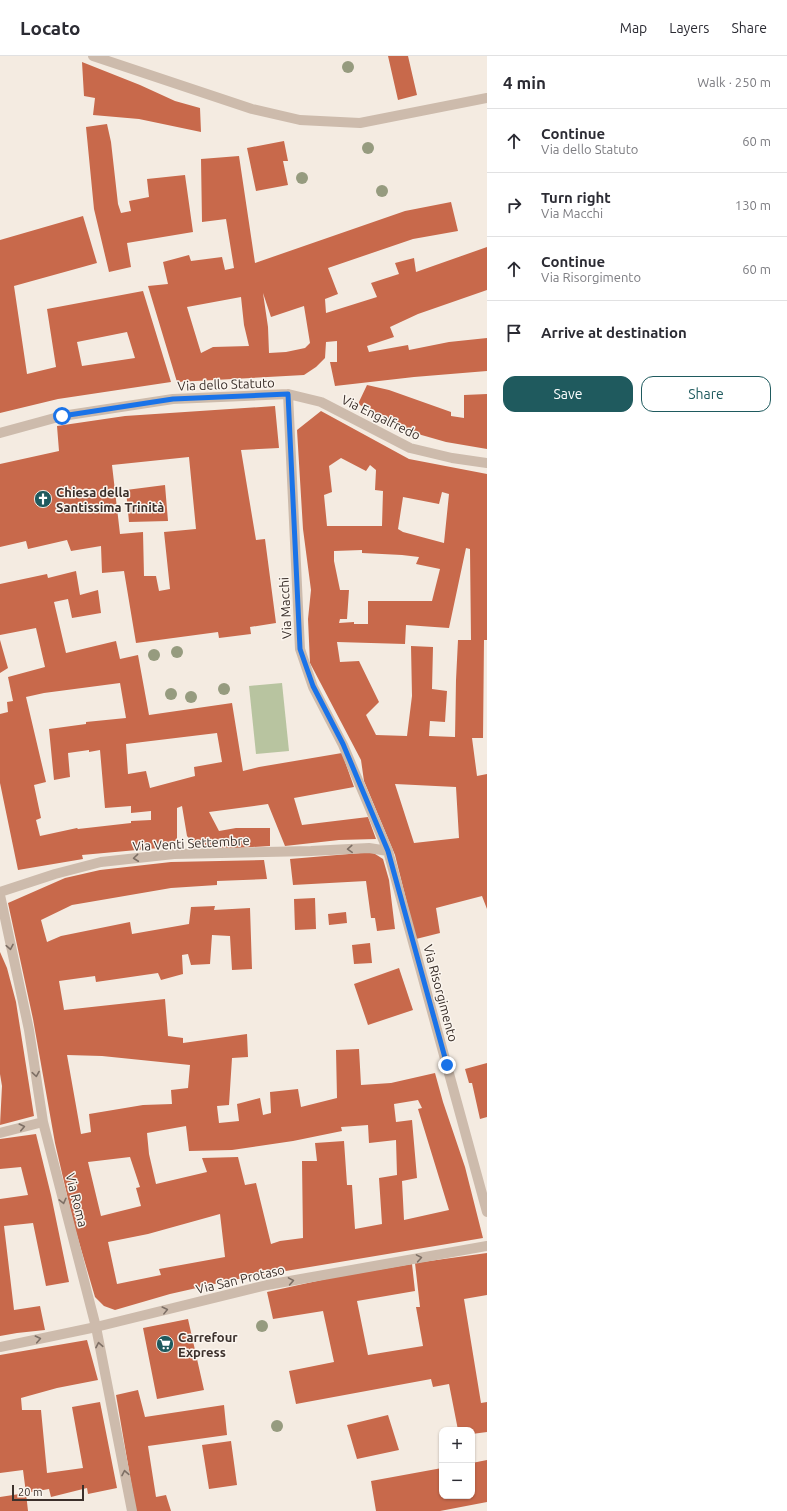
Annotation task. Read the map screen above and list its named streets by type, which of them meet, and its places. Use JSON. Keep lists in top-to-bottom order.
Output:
{
  "streets": {
    "street": [
      "Via dello Statuto",
      "Via Engalfredo",
      "Via Macchi",
      "Via Venti Settembre",
      "Via Risorgimento",
      "Via Roma",
      "Via San Protaso"
    ]
  },
  "crossings": [
    ["Via dello Statuto", "Via Engalfredo"],
    ["Via dello Statuto", "Via Macchi"],
    ["Via Engalfredo", "Via Macchi"],
    ["Via Macchi", "Via Venti Settembre"],
    ["Via Macchi", "Via Risorgimento"],
    ["Via Venti Settembre", "Via Risorgimento"],
    ["Via Venti Settembre", "Via Roma"],
    ["Via Roma", "Via San Protaso"]
  ],
  "one_way": ["Via Venti Settembre", "Via San Protaso"],
  "places": {
    "church": ["Chiesa della Santissima Trinità"],
    "supermarket": ["Carrefour Express"]
  },
  "scale_bar": "20 m",
  "page": {
    "header": "Locato",
    "nav": ["Map", "Layers", "Share"],
    "heading": ["4 min", "Walk · 250 m"],
    "list": [
      ["Continue", "Via dello Statuto", "60 m"],
      ["Turn right", "Via Macchi", "130 m"],
      ["Continue", "Via Risorgimento", "60 m"],
      "Arrive at destination"
    ],
    "buttons": ["Save", "Share"],
    "map_buttons": ["+", "−"],
    "scale": "20 m"
  }
}
